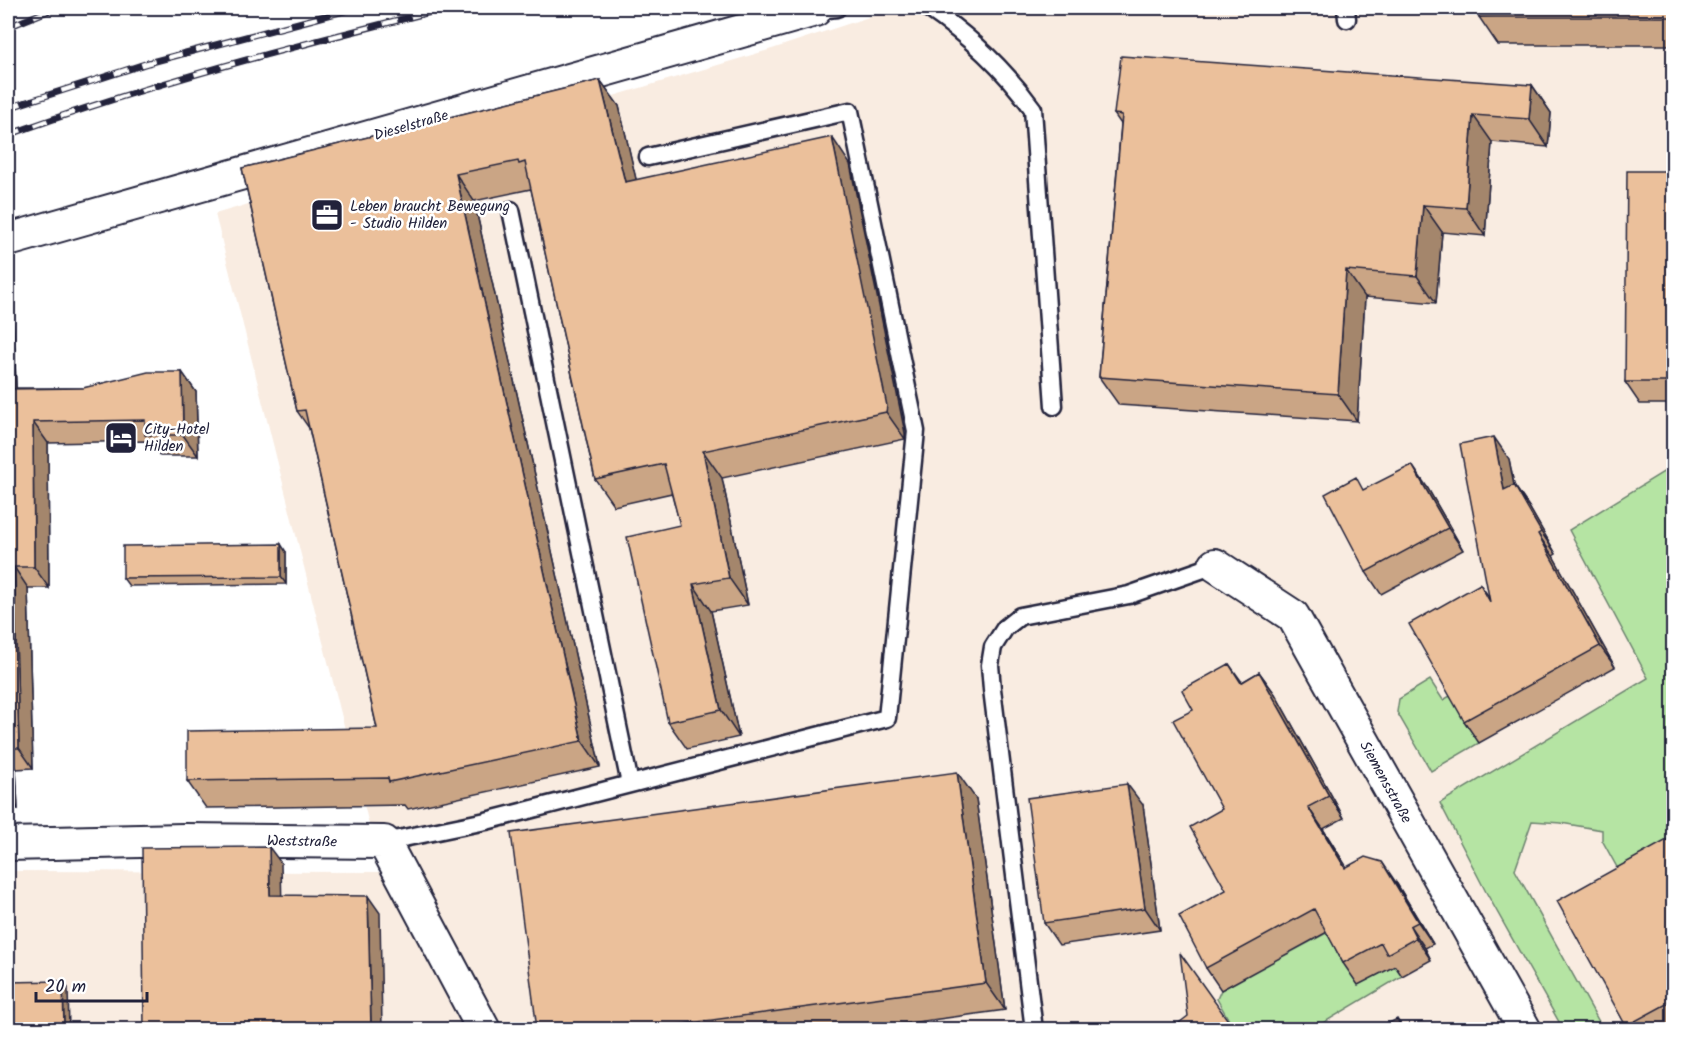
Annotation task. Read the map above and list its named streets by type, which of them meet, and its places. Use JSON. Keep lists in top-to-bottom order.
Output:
{
  "streets": {
    "street": ["Dieselstraße", "Siemensstraße", "Weststraße"]
  },
  "places": {
    "office": ["Leben braucht Bewegung - Studio Hilden"],
    "hotel": ["City-Hotel Hilden"]
  },
  "scale_bar": "20 m"
}
